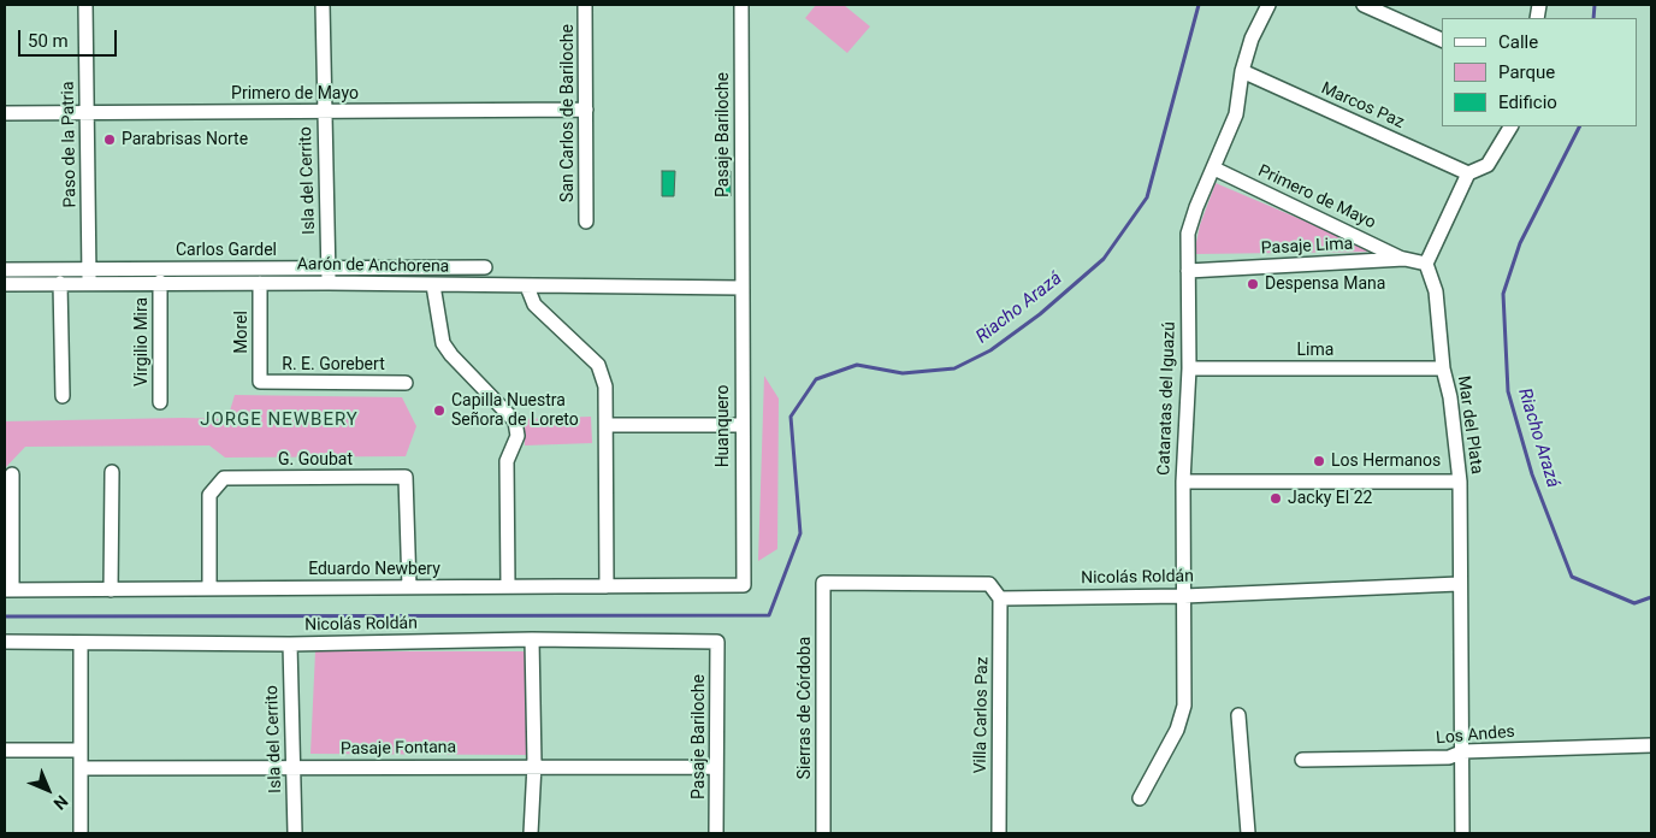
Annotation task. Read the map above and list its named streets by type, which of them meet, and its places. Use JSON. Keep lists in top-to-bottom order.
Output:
{
  "streets": {
    "street": [
      "Primero de Mayo",
      "Marcos Paz",
      "San Carlos de Bariloche",
      "Pasaje Bariloche",
      "Paso de la Patria",
      "Isla del Cerrito",
      "Pasaje Lima",
      "Carlos Gardel",
      "Aarón de Anchorena",
      "Morel",
      "Virgilio Mira",
      "Lima",
      "R. E. Gorebert",
      "Cataratas del Iguazú",
      "Mar del Plata",
      "Huanquero",
      "G. Goubat",
      "Eduardo Newbery",
      "Nicolás Roldán",
      "Sierras de Córdoba",
      "Villa Carlos Paz",
      "Los Andes",
      "Pasaje Fontana"
    ]
  },
  "crossings": [
    ["Primero de Mayo", "San Carlos de Bariloche"],
    ["Primero de Mayo", "Paso de la Patria"],
    ["Primero de Mayo", "Isla del Cerrito"],
    ["Primero de Mayo", "Pasaje Lima"],
    ["Primero de Mayo", "Cataratas del Iguazú"],
    ["Marcos Paz", "Cataratas del Iguazú"],
    ["Pasaje Bariloche", "Huanquero"],
    ["Pasaje Bariloche", "Nicolás Roldán"],
    ["Pasaje Bariloche", "Pasaje Fontana"],
    ["Paso de la Patria", "Carlos Gardel"],
    ["Paso de la Patria", "Aarón de Anchorena"],
    ["Isla del Cerrito", "Carlos Gardel"],
    ["Isla del Cerrito", "Aarón de Anchorena"],
    ["Isla del Cerrito", "Nicolás Roldán"],
    ["Isla del Cerrito", "Pasaje Fontana"],
    ["Pasaje Lima", "Cataratas del Iguazú"],
    ["Pasaje Lima", "Mar del Plata"],
    ["Carlos Gardel", "Aarón de Anchorena"],
    ["Aarón de Anchorena", "Morel"],
    ["Aarón de Anchorena", "Virgilio Mira"],
    ["Aarón de Anchorena", "Huanquero"],
    ["Morel", "R. E. Gorebert"],
    ["Lima", "Cataratas del Iguazú"],
    ["Lima", "Mar del Plata"],
    ["Cataratas del Iguazú", "Nicolás Roldán"],
    ["Mar del Plata", "Nicolás Roldán"],
    ["Mar del Plata", "Los Andes"],
    ["Huanquero", "Eduardo Newbery"],
    ["G. Goubat", "Eduardo Newbery"],
    ["Nicolás Roldán", "Sierras de Córdoba"],
    ["Nicolás Roldán", "Villa Carlos Paz"],
    ["Sierras de Córdoba", "Villa Carlos Paz"]
  ],
  "districts": ["JORGE NEWBERY"],
  "water": ["Riacho Arazá"],
  "places": [
    "Parabrisas Norte",
    "Despensa Mana",
    "Capilla Nuestra Señora de Loreto",
    "Los Hermanos",
    "Jacky El 22"
  ],
  "legend": ["Calle", "Parque", "Edificio"],
  "scale_bar": "50 m",
  "north": "bottom right"
}
